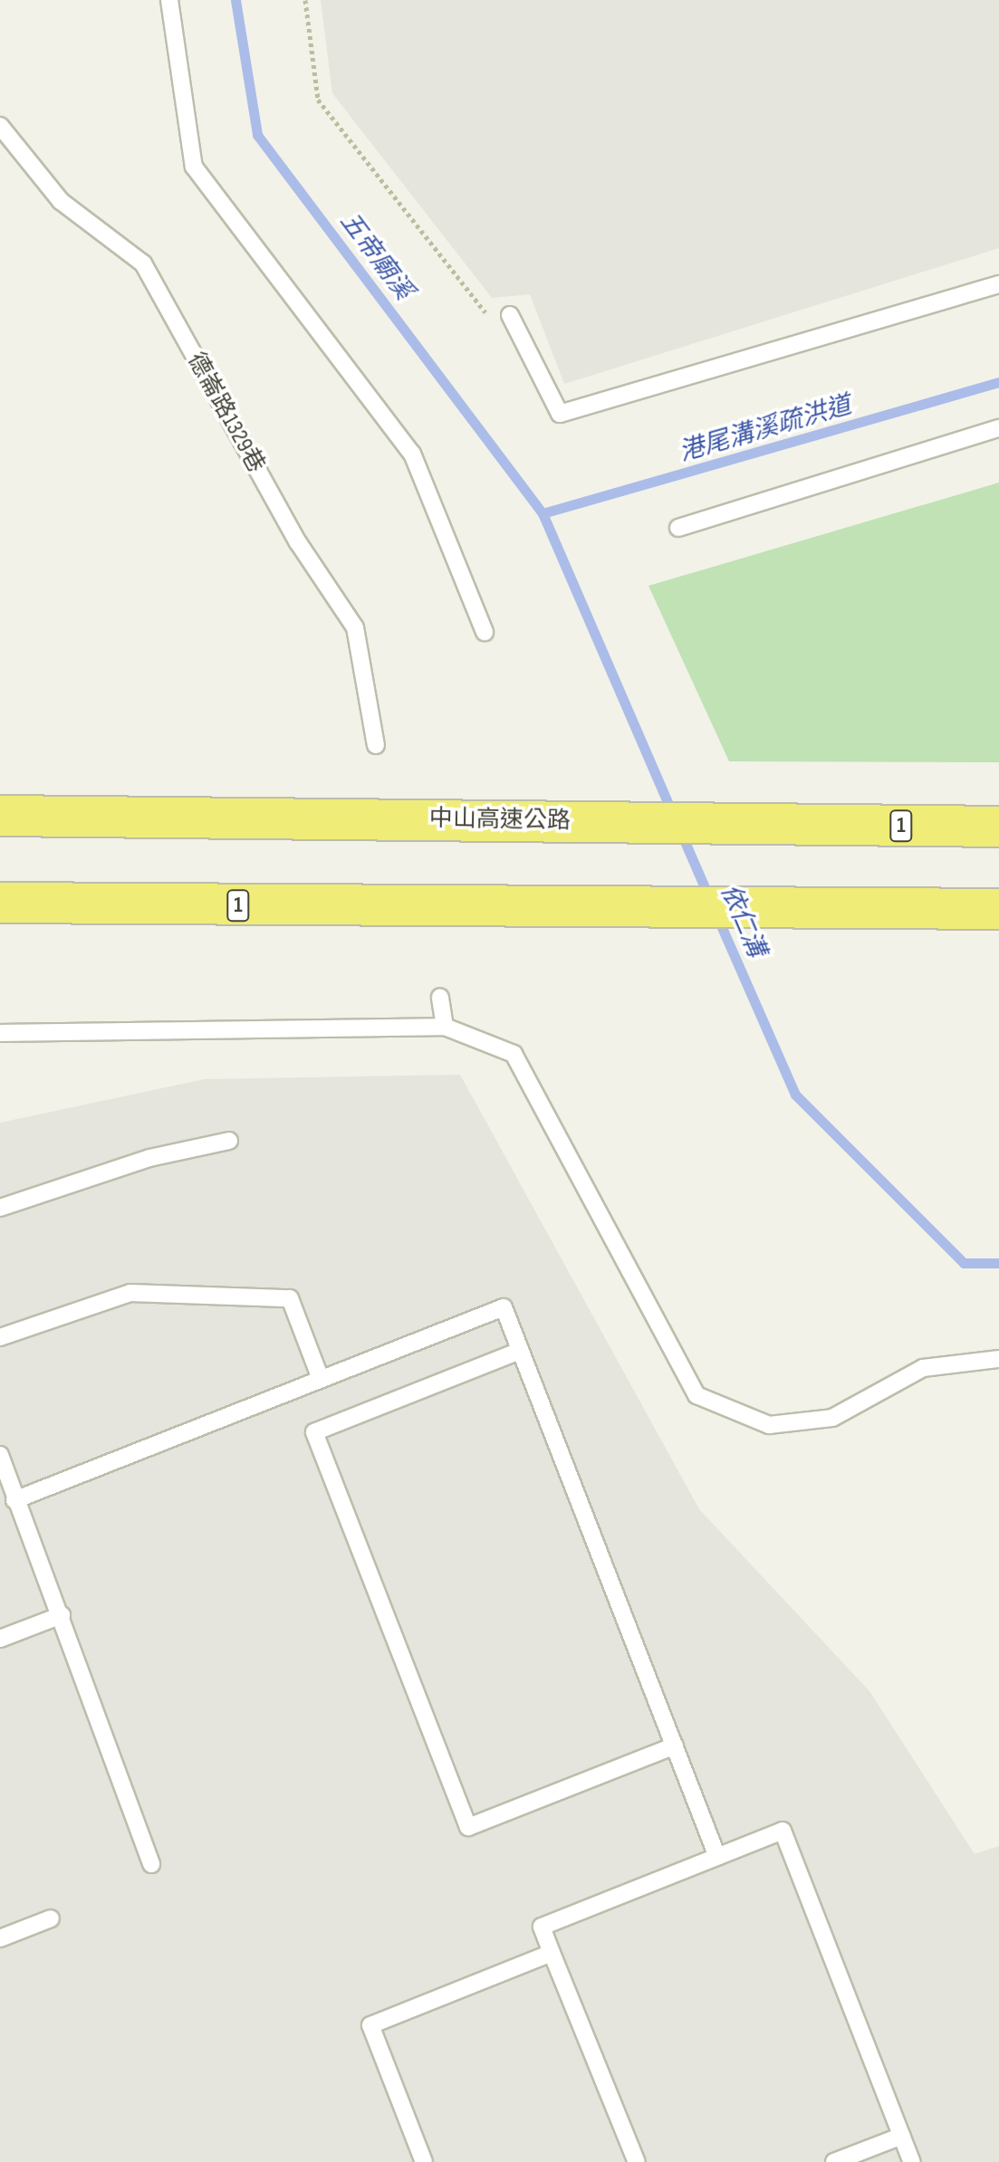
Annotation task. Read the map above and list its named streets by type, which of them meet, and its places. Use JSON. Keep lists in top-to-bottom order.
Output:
{
  "streets": {
    "highway": ["中山高速公路", "1"],
    "lane": ["德崙路1329巷"]
  },
  "water": ["五帝廟溪", "港尾溝溪疏洪道", "依仁溝"]
}
